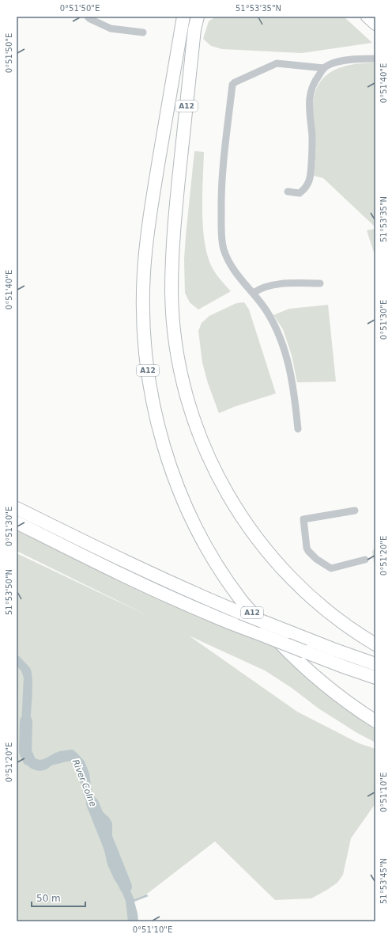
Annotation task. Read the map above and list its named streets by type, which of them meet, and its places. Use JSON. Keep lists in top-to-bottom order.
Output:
{
  "streets": {
    "highway": ["A12"]
  },
  "water": ["River Colne"],
  "scale_bar": "50 m",
  "coordinates": [
    "0°51'50\"E",
    "51°53'35\"N",
    "0°51'40\"E",
    "0°51'30\"E",
    "0°51'20\"E",
    "51°53'50\"N",
    "0°51'10\"E",
    "51°53'45\"N"
  ]
}
